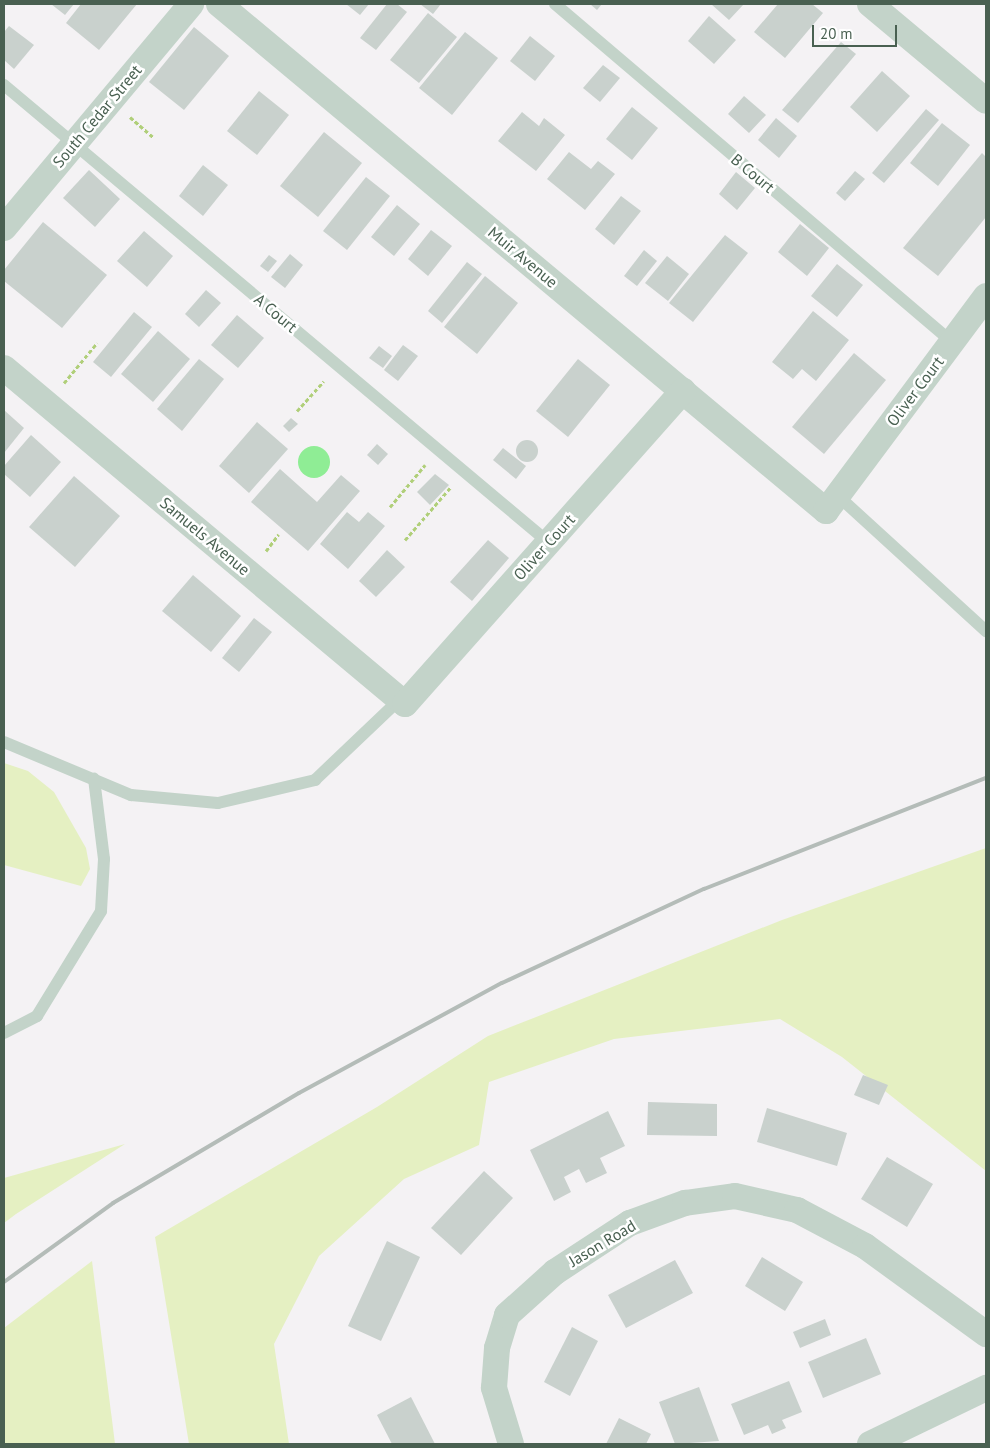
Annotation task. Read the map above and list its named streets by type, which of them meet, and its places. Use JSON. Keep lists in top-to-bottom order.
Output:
{
  "streets": {
    "street": [
      "South Cedar Street",
      "Muir Avenue",
      "Oliver Court",
      "Samuels Avenue",
      "Jason Road"
    ],
    "lane": ["B Court", "A Court"]
  },
  "crossings": [
    ["South Cedar Street", "A Court"],
    ["B Court", "Oliver Court"],
    ["Muir Avenue", "Oliver Court"],
    ["A Court", "Oliver Court"],
    ["Oliver Court", "Samuels Avenue"]
  ],
  "scale_bar": "20 m"
}
